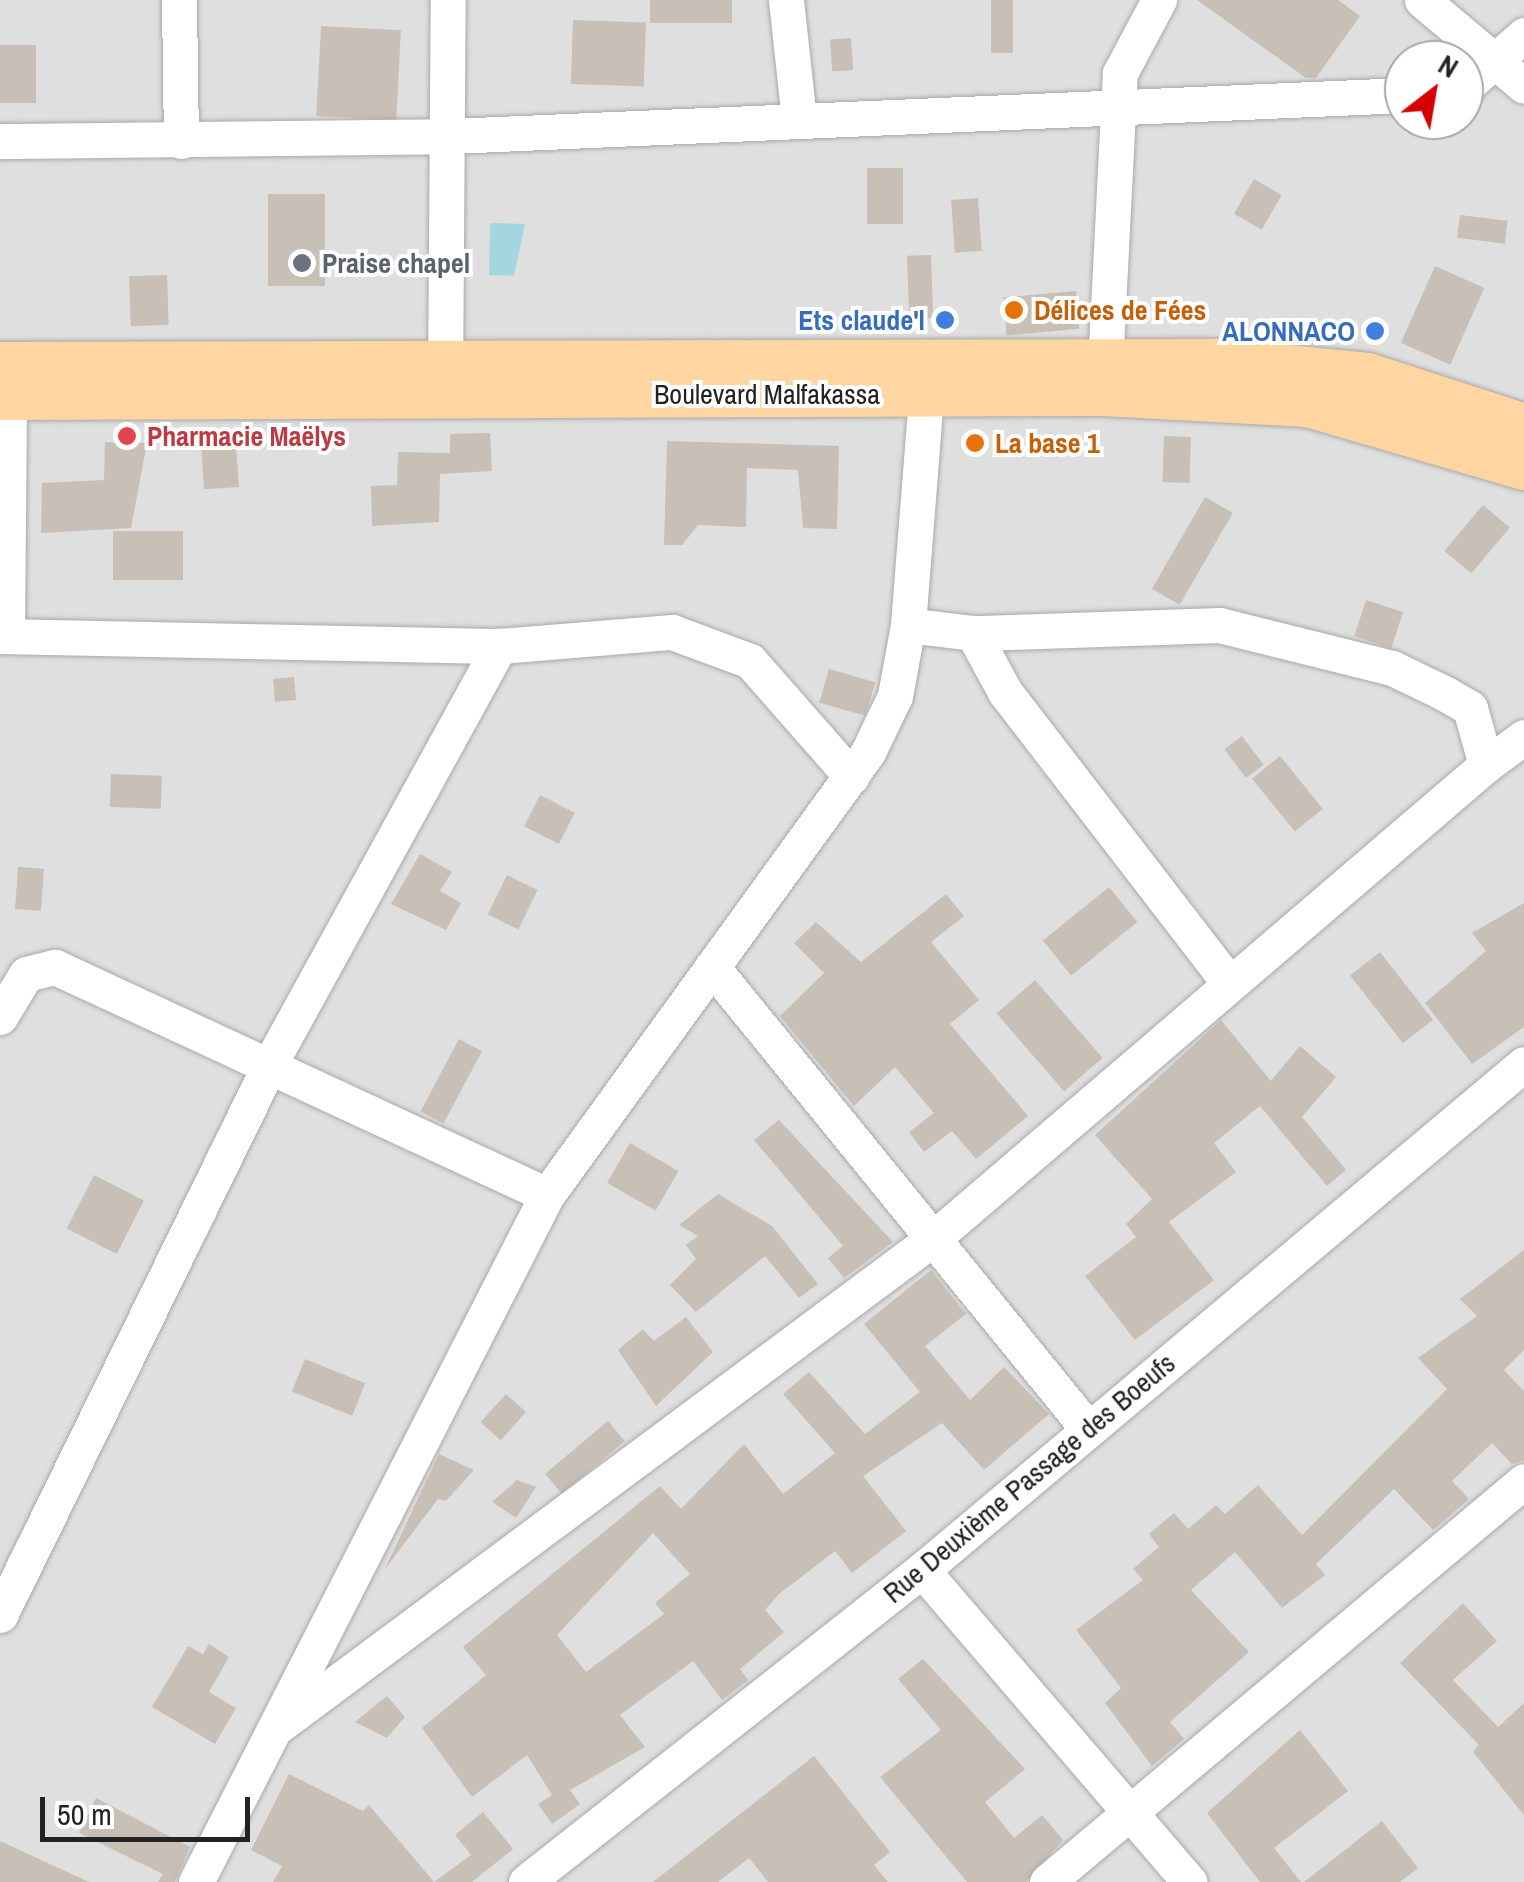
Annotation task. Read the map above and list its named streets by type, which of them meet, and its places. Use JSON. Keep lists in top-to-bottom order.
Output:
{
  "streets": {
    "main road": ["Boulevard Malfakassa"],
    "street": ["Rue Deuxième Passage des Boeufs"]
  },
  "places": [
    "Praise chapel",
    "Délices de Fées",
    "Ets claude'l",
    "ALONNACO",
    "Pharmacie Maëlys",
    "La base 1"
  ],
  "scale_bar": "50 m",
  "north": "top right"
}
